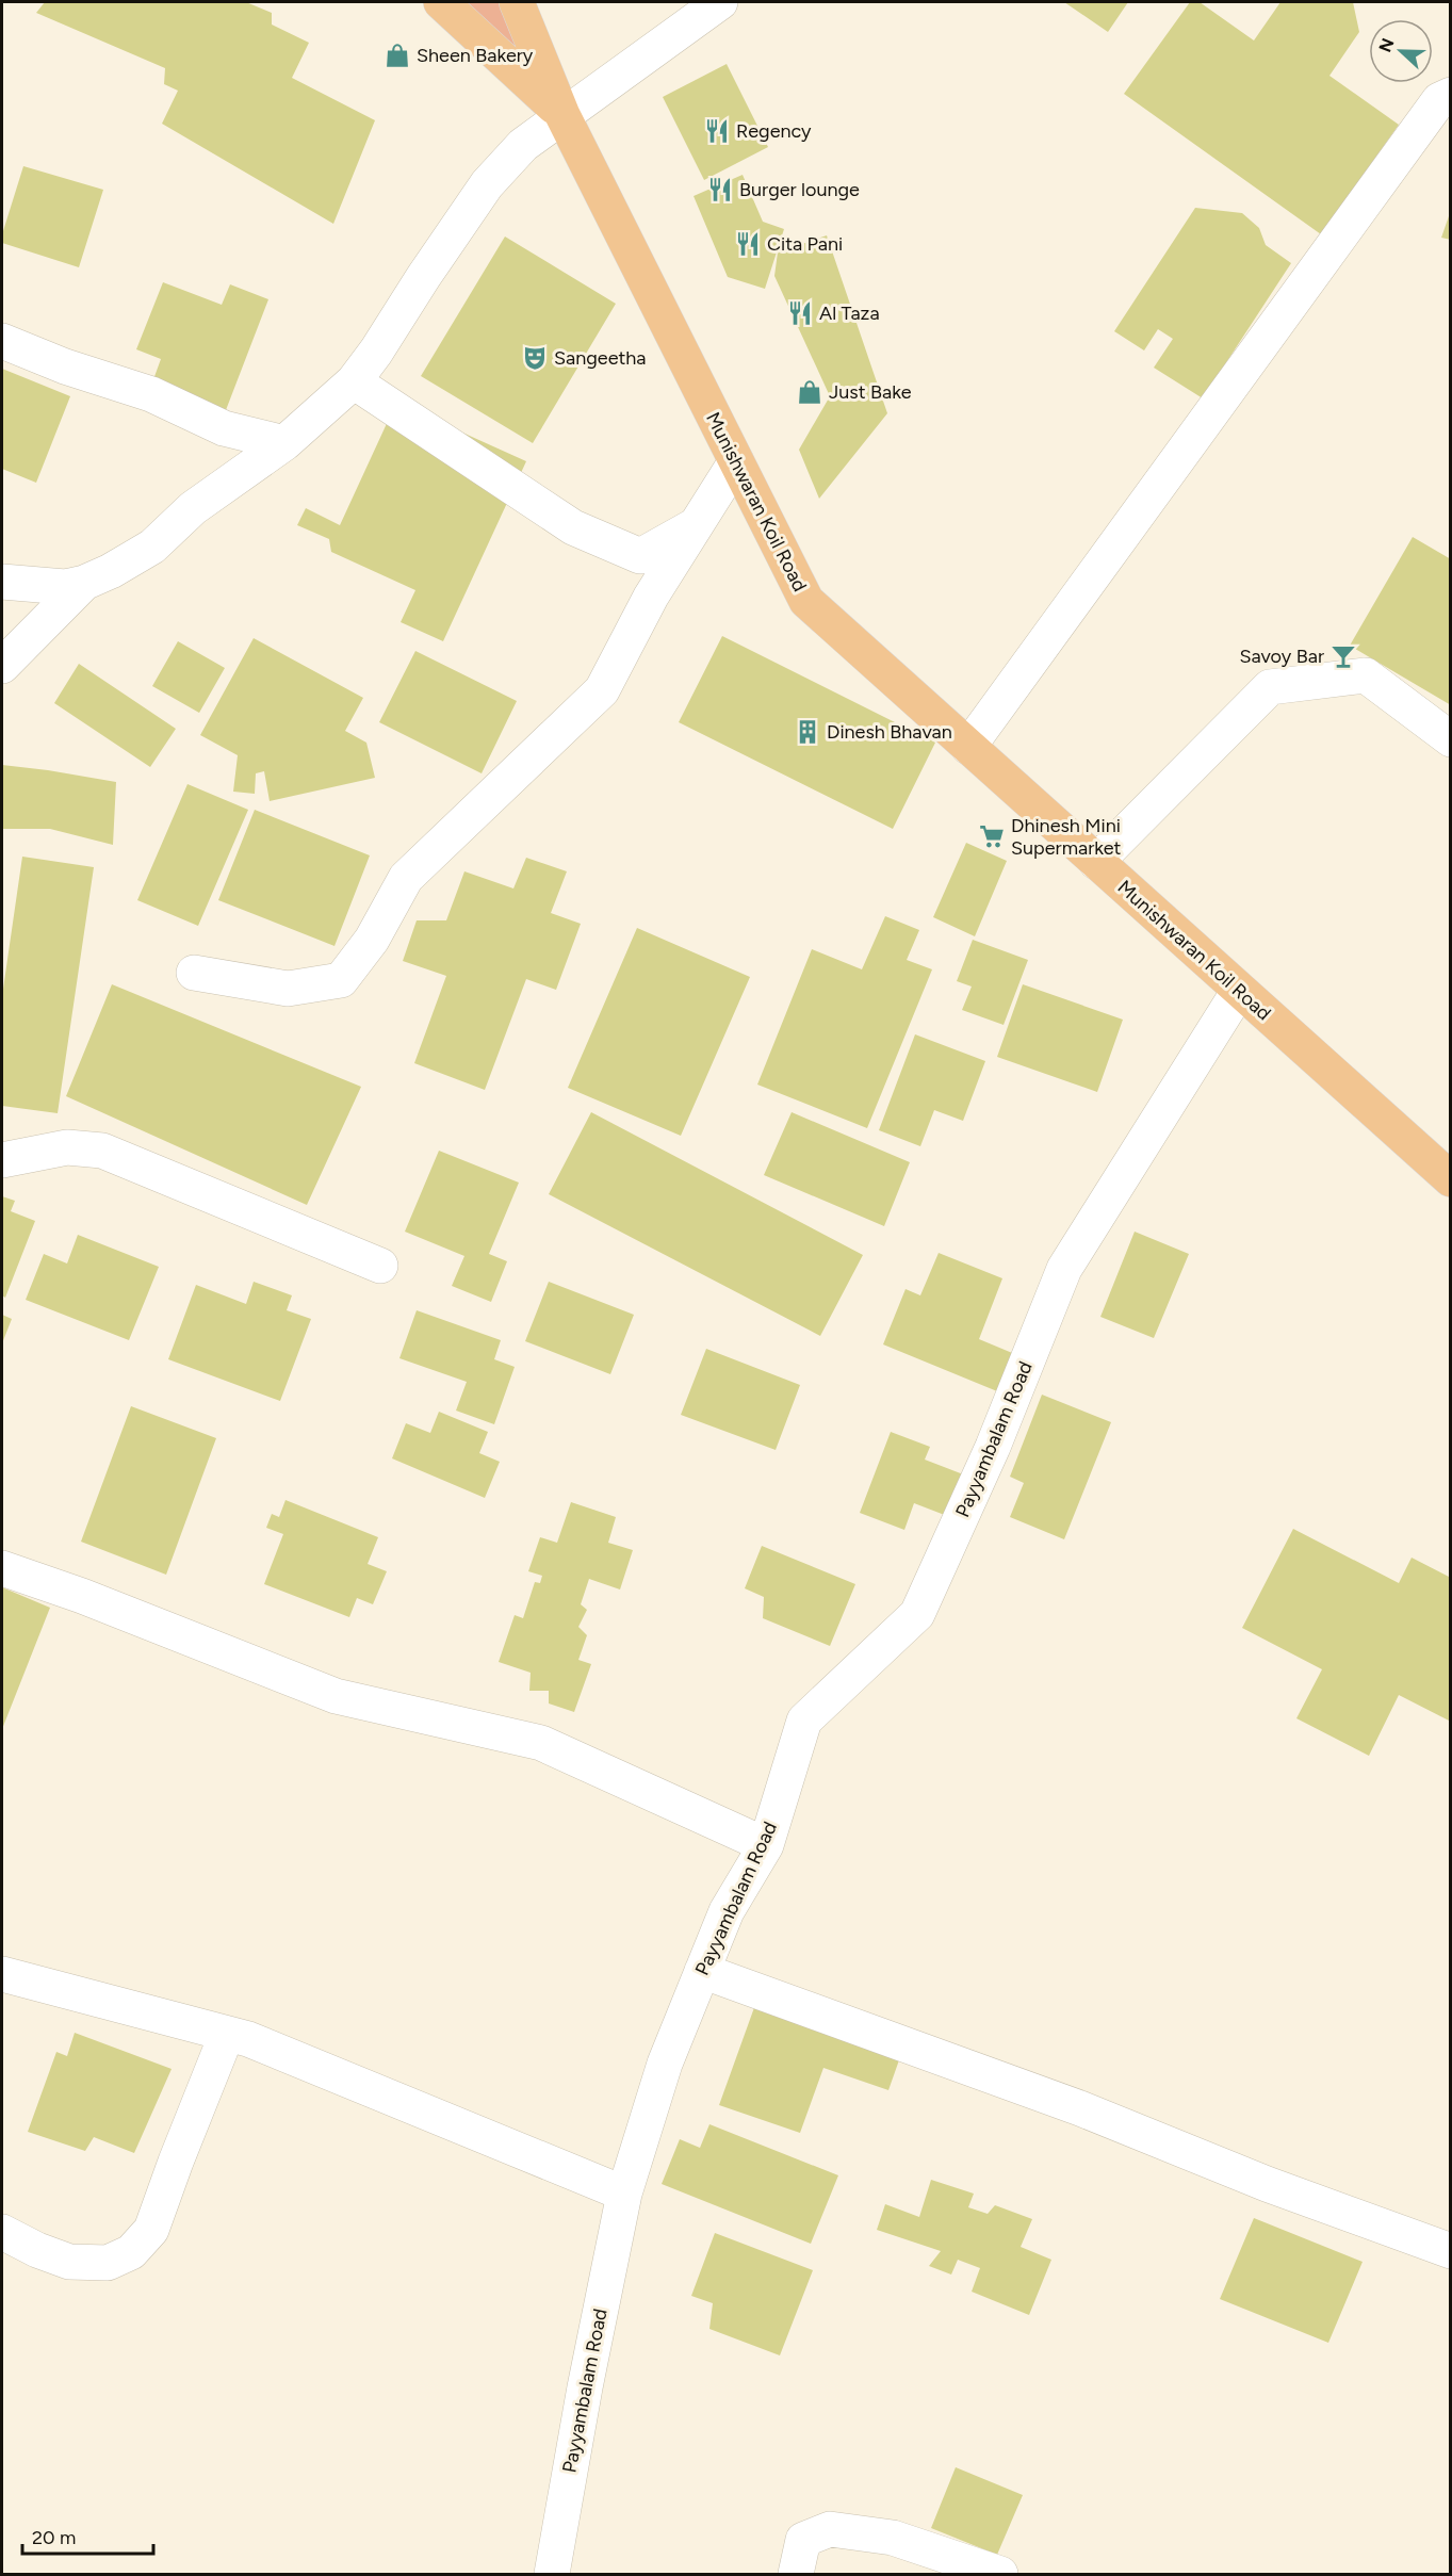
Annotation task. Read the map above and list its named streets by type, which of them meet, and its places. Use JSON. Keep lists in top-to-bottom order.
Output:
{
  "streets": {
    "main road": ["Munishwaran Koil Road"],
    "street": ["Payyambalam Road"]
  },
  "crossings": [
    ["Munishwaran Koil Road", "Payyambalam Road"]
  ],
  "places": {
    "shop": ["Sheen Bakery", "Just Bake"],
    "restaurant": [
      "Regency",
      "Burger lounge",
      "Cita Pani",
      "Al Taza"
    ],
    "theatre": ["Sangeetha"],
    "bar": ["Savoy Bar"],
    "building": ["Dinesh Bhavan"],
    "supermarket": ["Dhinesh Mini Supermarket"]
  },
  "scale_bar": "20 m",
  "north": "left"
}
